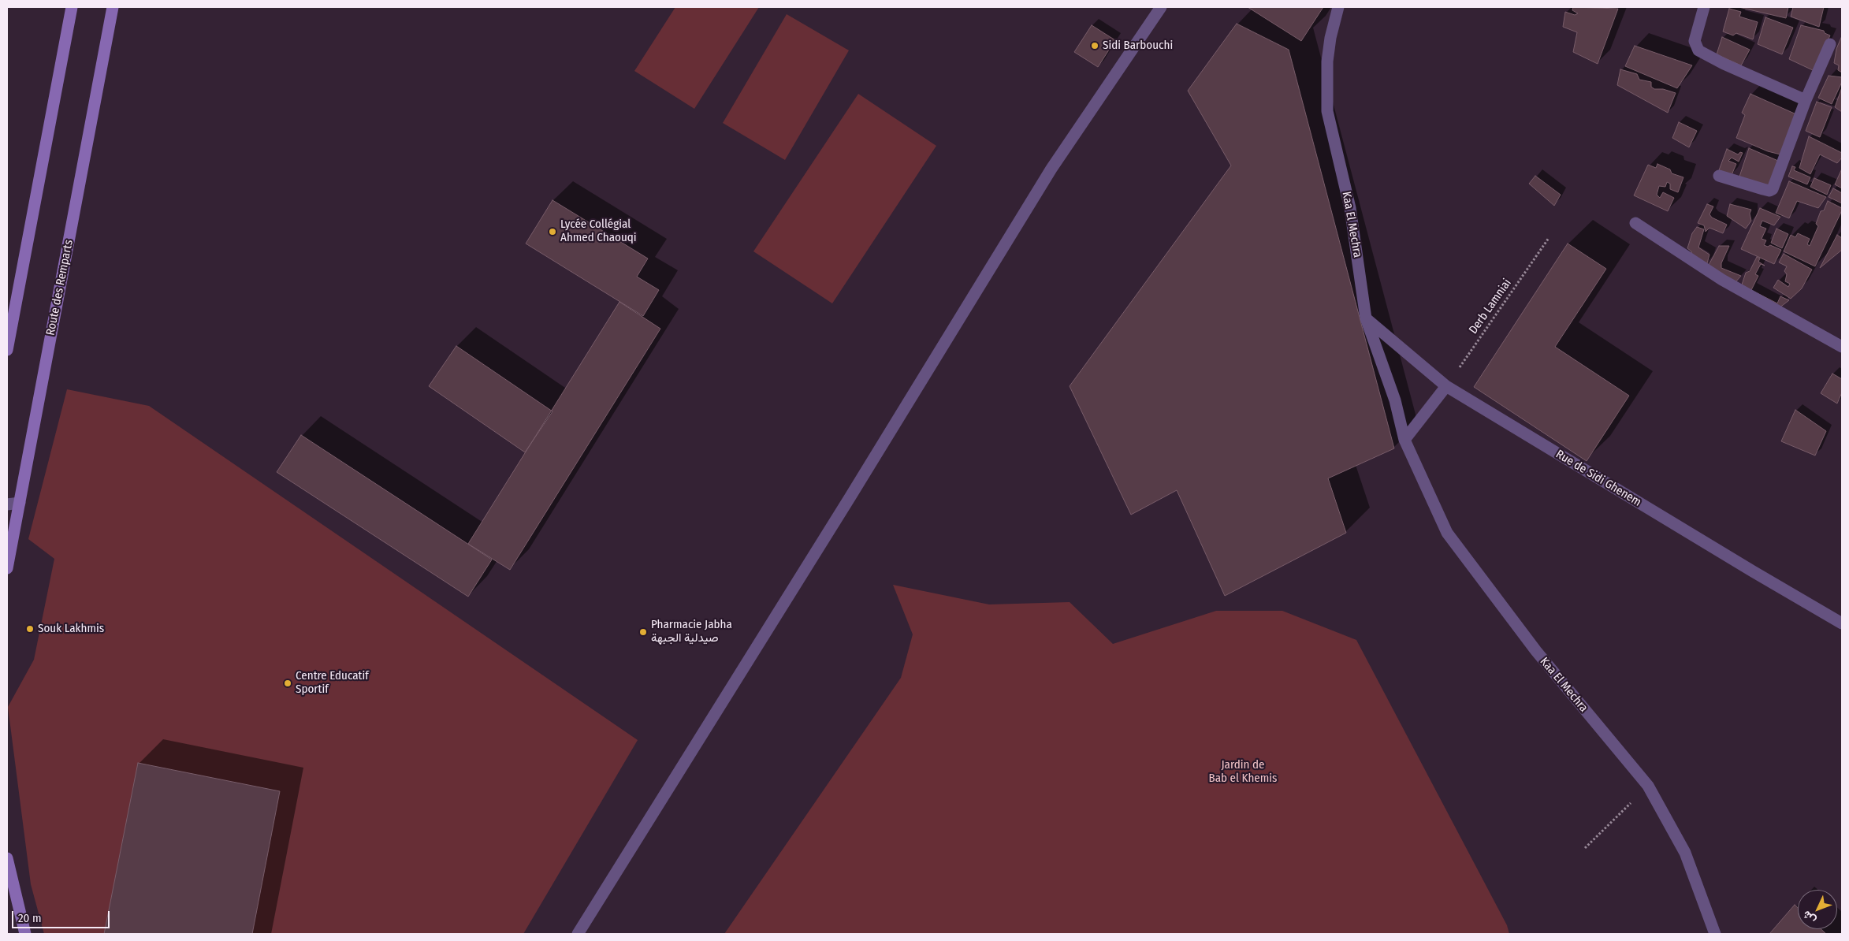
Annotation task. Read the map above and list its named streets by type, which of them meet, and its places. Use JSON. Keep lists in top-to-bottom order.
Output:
{
  "streets": {
    "main road": ["Route des Remparts"],
    "street": ["Kaa El Mechra", "Rue de Sidi Ghenem"],
    "path": ["Derb Lamniai"]
  },
  "crossings": [
    ["Kaa El Mechra", "Rue de Sidi Ghenem"],
    ["Derb Lamniai", "Rue de Sidi Ghenem"]
  ],
  "parks": ["Jardin de Bab el Khemis"],
  "places": [
    "Sidi Barbouchi",
    "Lycée Collégial Ahmed Chaouqi",
    "Souk Lakhmis",
    "Pharmacie Jabha صيدلية الجبهة",
    "Centre Educatif Sportif"
  ],
  "scale_bar": "20 m",
  "north": "bottom left"
}
